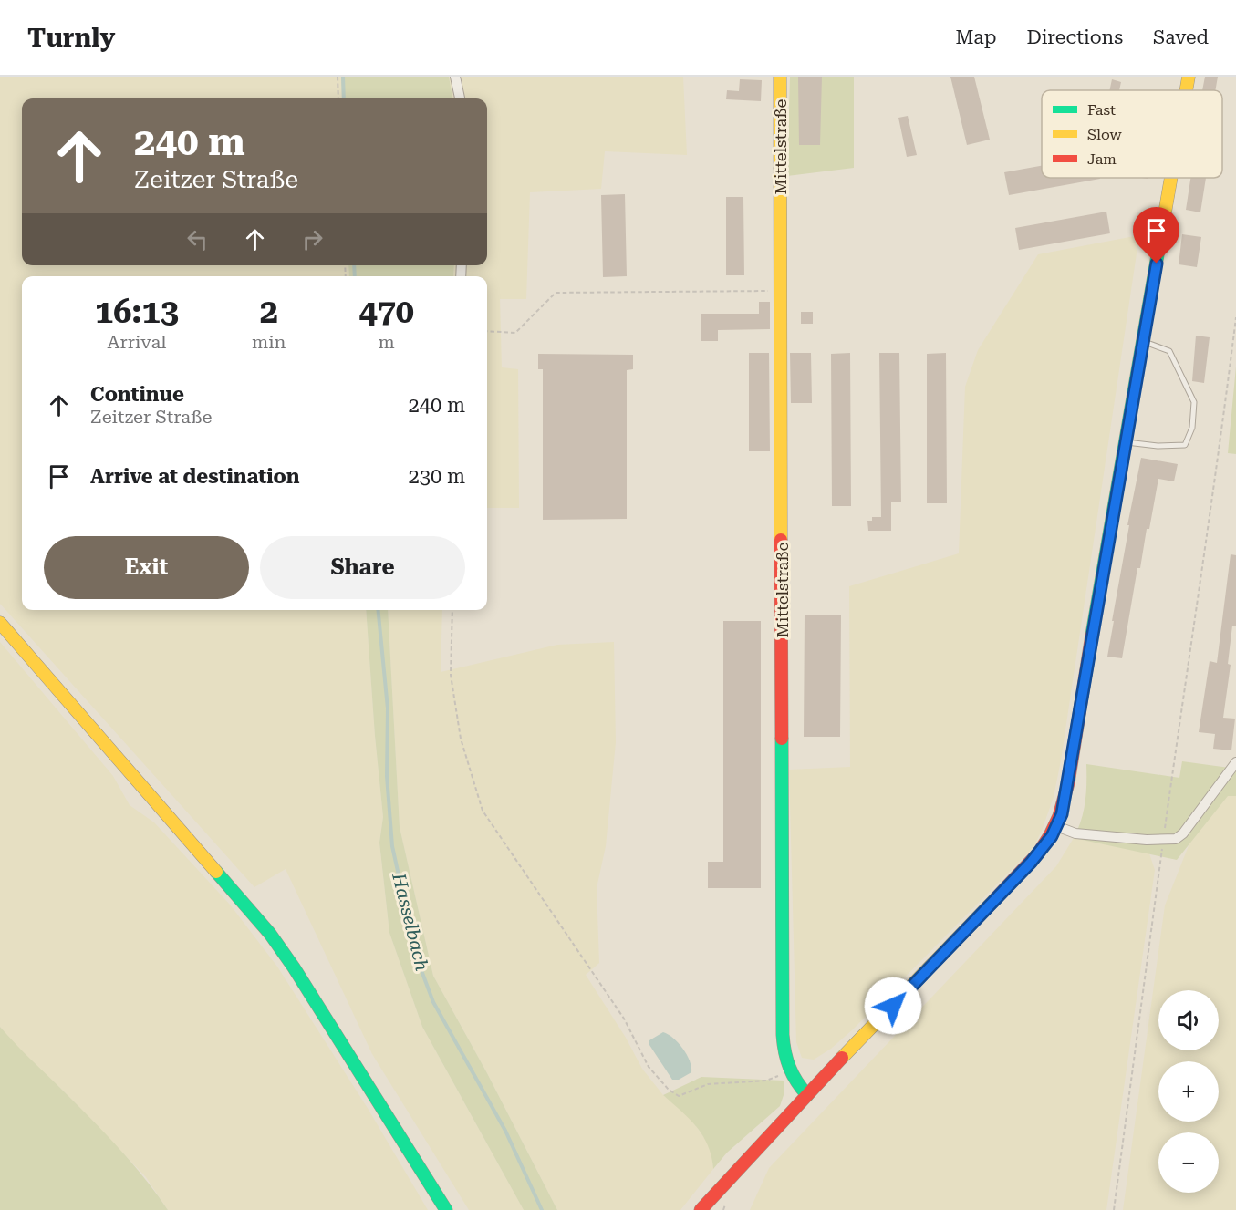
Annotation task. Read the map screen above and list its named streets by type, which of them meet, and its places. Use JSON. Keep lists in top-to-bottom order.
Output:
{
  "streets": {
    "street": ["Mittelstraße"]
  },
  "water": ["Hasselbach"],
  "legend": ["Fast", "Slow", "Jam"],
  "page": {
    "header": "Turnly",
    "nav": ["Map", "Directions", "Saved"],
    "turn": ["240 m", "Zeitzer Straße"],
    "eta": [
      "16:13",
      "Arrival",
      "2",
      "min",
      "470",
      "m"
    ],
    "list": [
      {
        "name": "Continue",
        "note": "Zeitzer Straße",
        "value": "240 m"
      },
      {
        "name": "Arrive at destination",
        "value": "230 m"
      }
    ],
    "buttons": ["Exit", "Share"],
    "map_buttons": ["+", "−"]
  }
}
